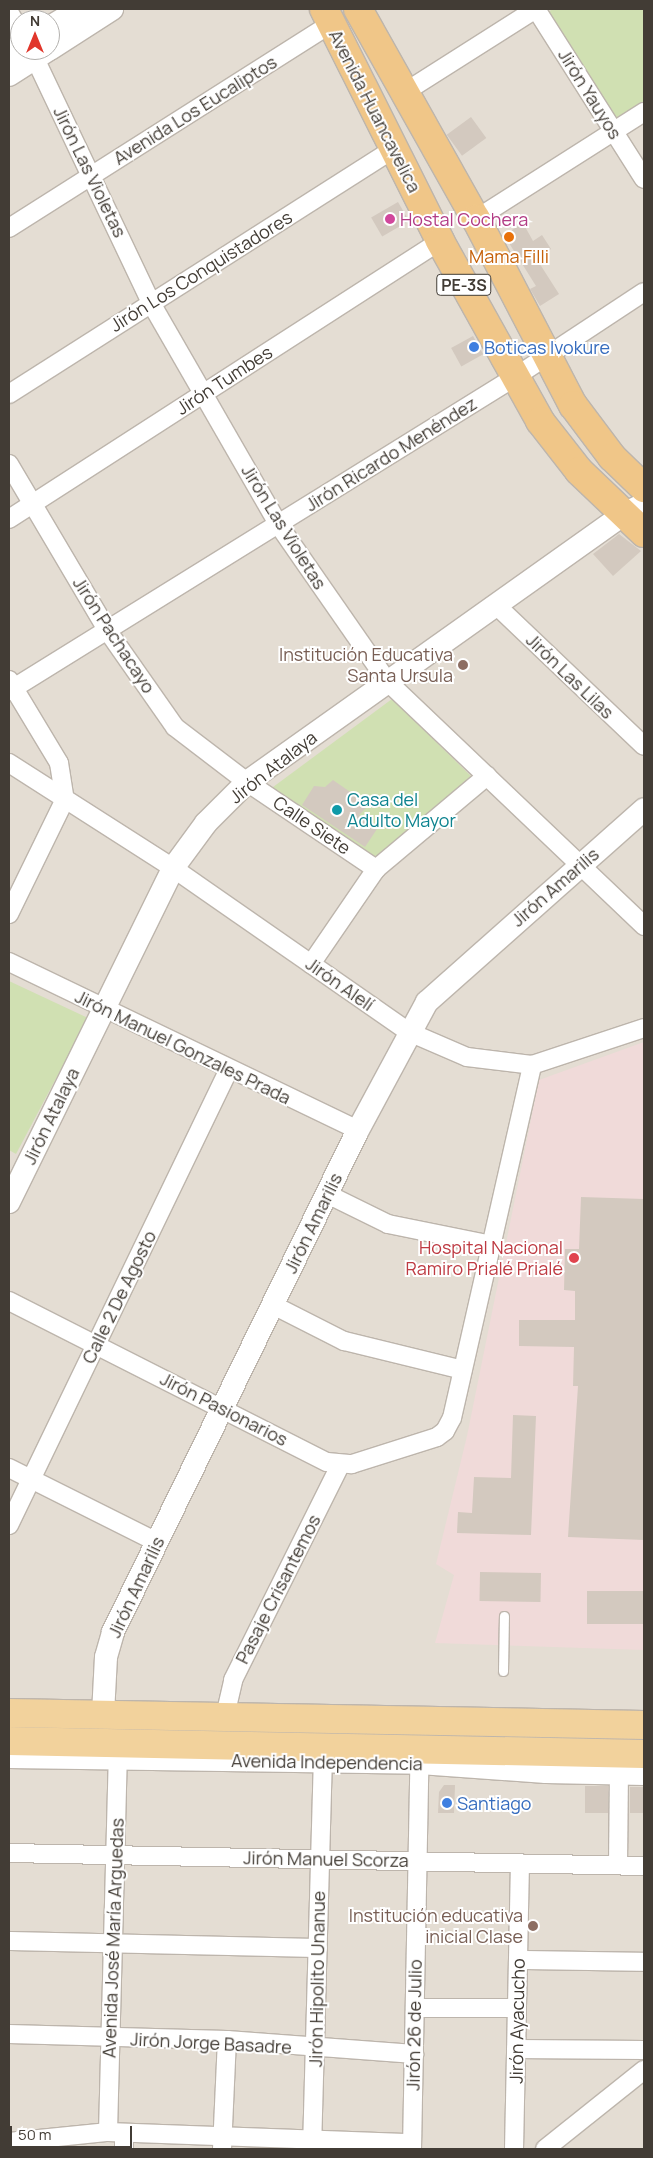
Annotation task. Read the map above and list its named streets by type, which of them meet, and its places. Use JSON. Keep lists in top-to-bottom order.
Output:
{
  "streets": {
    "highway": ["Avenida Huancavelica", "PE-3S"],
    "main road": ["Avenida Independencia"],
    "street": [
      "Jirón Yauyos",
      "Avenida Los Eucaliptos",
      "Jirón Las Violetas",
      "Jirón Los Conquistadores",
      "Jirón Tumbes",
      "Jirón Ricardo Menéndez",
      "Jirón Pachacayo",
      "Jirón Las Lilas",
      "Jirón Atalaya",
      "Calle Siete",
      "Jirón Amarilis",
      "Jirón Alelí",
      "Jirón Manuel Gonzales Prada",
      "Calle 2 De Agosto",
      "Jirón Pasionarios",
      "Pasaje Crisantemos",
      "Jirón Manuel Scorza",
      "Avenida José María Arguedas",
      "Jirón Hipolito Unanue",
      "Jirón Ayacucho",
      "Jirón 26 de Julio",
      "Jirón Jorge Basadre"
    ]
  },
  "crossings": [
    ["Avenida Los Eucaliptos", "Avenida Huancavelica"],
    ["Avenida Los Eucaliptos", "Jirón Las Violetas"],
    ["Avenida Huancavelica", "Jirón Los Conquistadores"],
    ["Avenida Huancavelica", "Jirón Tumbes"],
    ["Avenida Huancavelica", "Jirón Ricardo Menéndez"],
    ["Avenida Huancavelica", "Jirón Atalaya"],
    ["Jirón Las Violetas", "Jirón Los Conquistadores"],
    ["Jirón Las Violetas", "Jirón Tumbes"],
    ["Jirón Las Violetas", "Jirón Ricardo Menéndez"],
    ["Jirón Las Violetas", "Jirón Atalaya"],
    ["Jirón Las Violetas", "Jirón Amarilis"],
    ["Jirón Tumbes", "Jirón Pachacayo"],
    ["Jirón Ricardo Menéndez", "Jirón Pachacayo"],
    ["Jirón Pachacayo", "Jirón Atalaya"],
    ["Jirón Pachacayo", "Calle Siete"],
    ["Jirón Las Lilas", "Jirón Atalaya"],
    ["Jirón Atalaya", "Calle Siete"],
    ["Jirón Atalaya", "Jirón Alelí"],
    ["Jirón Atalaya", "Jirón Manuel Gonzales Prada"],
    ["Jirón Amarilis", "Jirón Alelí"],
    ["Jirón Amarilis", "Jirón Manuel Gonzales Prada"],
    ["Jirón Amarilis", "Jirón Pasionarios"],
    ["Jirón Manuel Gonzales Prada", "Calle 2 De Agosto"],
    ["Calle 2 De Agosto", "Jirón Pasionarios"],
    ["Jirón Pasionarios", "Pasaje Crisantemos"],
    ["Avenida Independencia", "Avenida José María Arguedas"],
    ["Avenida Independencia", "Jirón Hipolito Unanue"],
    ["Avenida Independencia", "Jirón 26 de Julio"],
    ["Jirón Manuel Scorza", "Avenida José María Arguedas"],
    ["Jirón Manuel Scorza", "Jirón Hipolito Unanue"],
    ["Jirón Manuel Scorza", "Jirón Ayacucho"],
    ["Jirón Manuel Scorza", "Jirón 26 de Julio"],
    ["Avenida José María Arguedas", "Jirón Jorge Basadre"],
    ["Jirón Hipolito Unanue", "Jirón Jorge Basadre"],
    ["Jirón 26 de Julio", "Jirón Jorge Basadre"]
  ],
  "places": [
    "Hostal Cochera",
    "Mama Filli",
    "Boticas Ivokure",
    "Institución Educativa Santa Ursula",
    "Casa del Adulto Mayor",
    "Hospital Nacional Ramiro Prialé Prialé",
    "Santiago",
    "Institución educativa inicial Clase"
  ],
  "scale_bar": "50 m",
  "north": "top"
}
